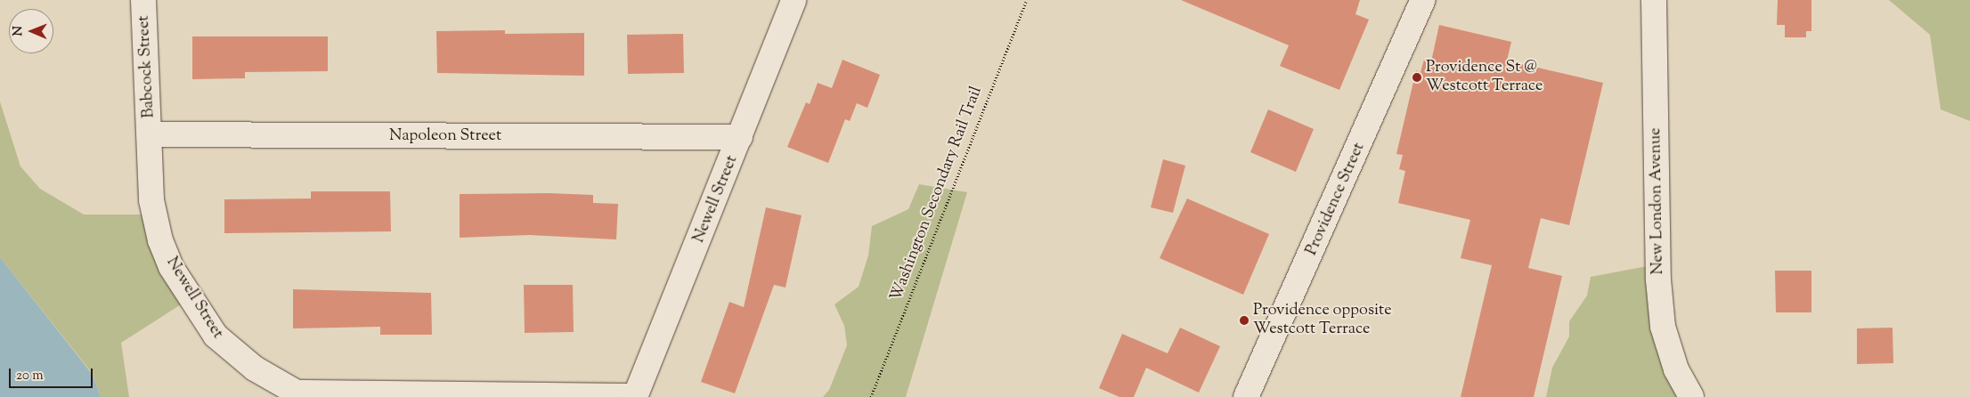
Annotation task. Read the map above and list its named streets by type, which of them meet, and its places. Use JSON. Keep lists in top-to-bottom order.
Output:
{
  "streets": {
    "street": [
      "Babcock Street",
      "Napoleon Street",
      "Newell Street",
      "Providence Street",
      "New London Avenue"
    ],
    "path": ["Washington Secondary Rail Trail"]
  },
  "crossings": [
    ["Babcock Street", "Napoleon Street"],
    ["Babcock Street", "Newell Street"],
    ["Napoleon Street", "Newell Street"]
  ],
  "places": ["Providence St @ Westcott Terrace", "Providence opposite Westcott Terrace"],
  "scale_bar": "20 m",
  "north": "left"
}
